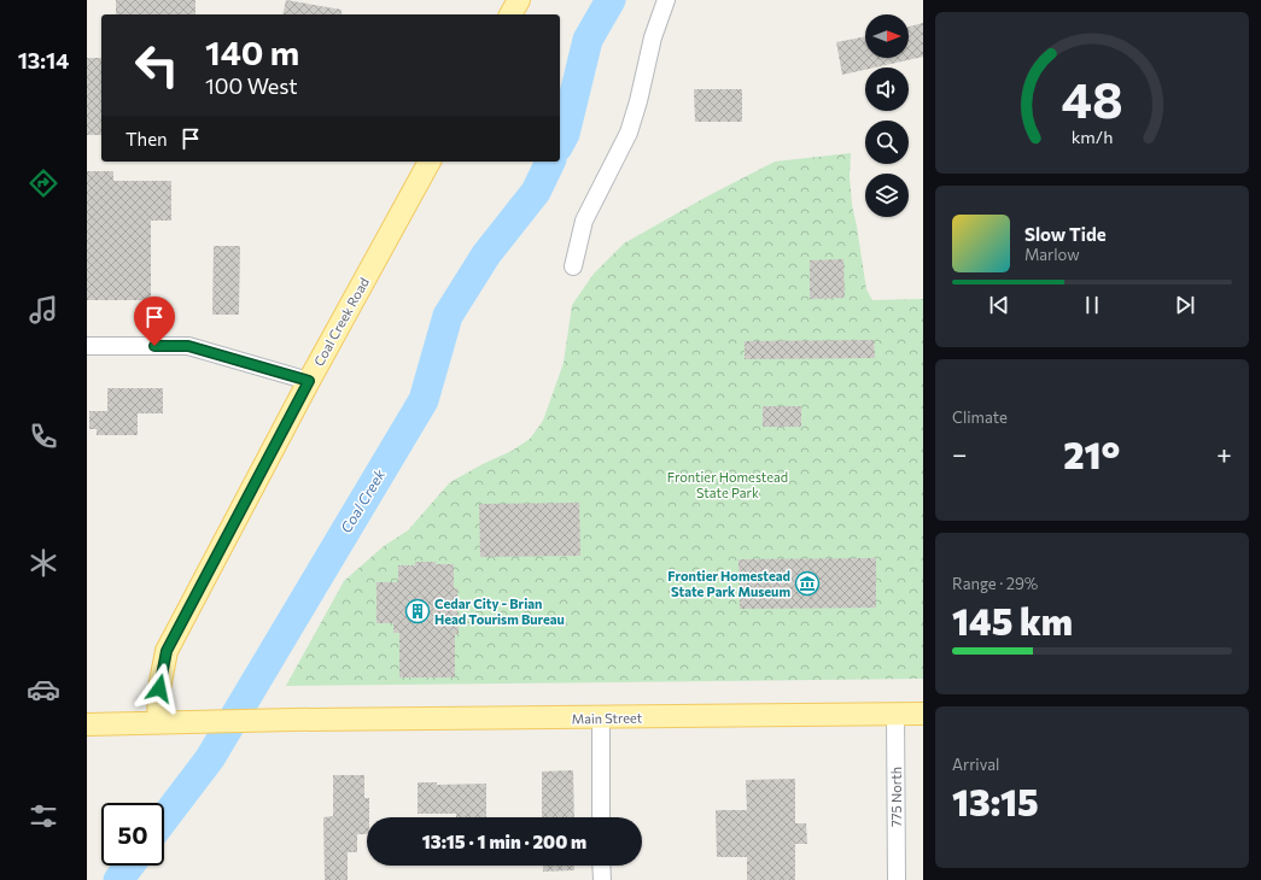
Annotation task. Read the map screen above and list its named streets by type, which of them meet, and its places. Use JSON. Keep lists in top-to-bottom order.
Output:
{
  "streets": {
    "main road": ["Coal Creek Road", "Main Street"],
    "street": ["775 North"]
  },
  "crossings": [
    ["Coal Creek Road", "Main Street"],
    ["Main Street", "775 North"]
  ],
  "water": ["Coal Creek"],
  "parks": ["Frontier Homestead State Park"],
  "places": {
    "museum": ["Frontier Homestead State Park Museum"],
    "building": ["Cedar City - Brian Head Tourism Bureau"]
  },
  "north": "right",
  "page": {
    "tabs": "13:14",
    "turn": ["140 m", "100 West"],
    "then": "Then",
    "song": ["Slow Tide", "Marlow"],
    "tile": [
      "Climate",
      ["Range · 29%", "145 km"],
      ["Arrival", "13:15"]
    ],
    "heat": ["−", "21°", "+"],
    "limit": "50",
    "trip": "13:15 · 1 min · 200 m",
    "gauge": ["48", "km/h"]
  }
}
